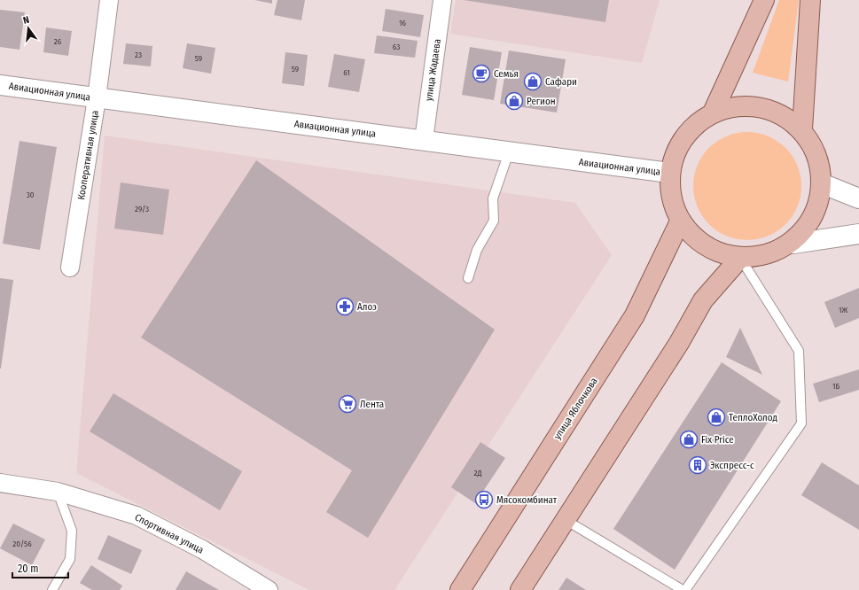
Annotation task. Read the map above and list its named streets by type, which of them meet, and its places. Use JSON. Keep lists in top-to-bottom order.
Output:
{
  "streets": {
    "main road": ["Авиационная улица", "улица Яблочкова"],
    "street": ["улица Жадаева", "Кооперативная улица", "Спортивная улица"]
  },
  "crossings": [
    ["улица Жадаева", "Авиационная улица"],
    ["Авиационная улица", "Кооперативная улица"]
  ],
  "places": {
    "cafe": ["Семья"],
    "shop": [
      "Сафари",
      "Регион",
      "ТеплоХолод",
      "Fix Price"
    ],
    "pharmacy": ["Алоэ"],
    "supermarket": ["Лента"],
    "building": ["Экспресс-с"],
    "bus stop": ["Мясокомбинат"]
  },
  "house_numbers": [
    "16",
    "26",
    "63",
    "23",
    "59",
    "59",
    "61",
    "30",
    "29/3",
    "1Ж",
    "1Б",
    "2Д",
    "20/56"
  ],
  "scale_bar": "20 m",
  "north": "top"
}
